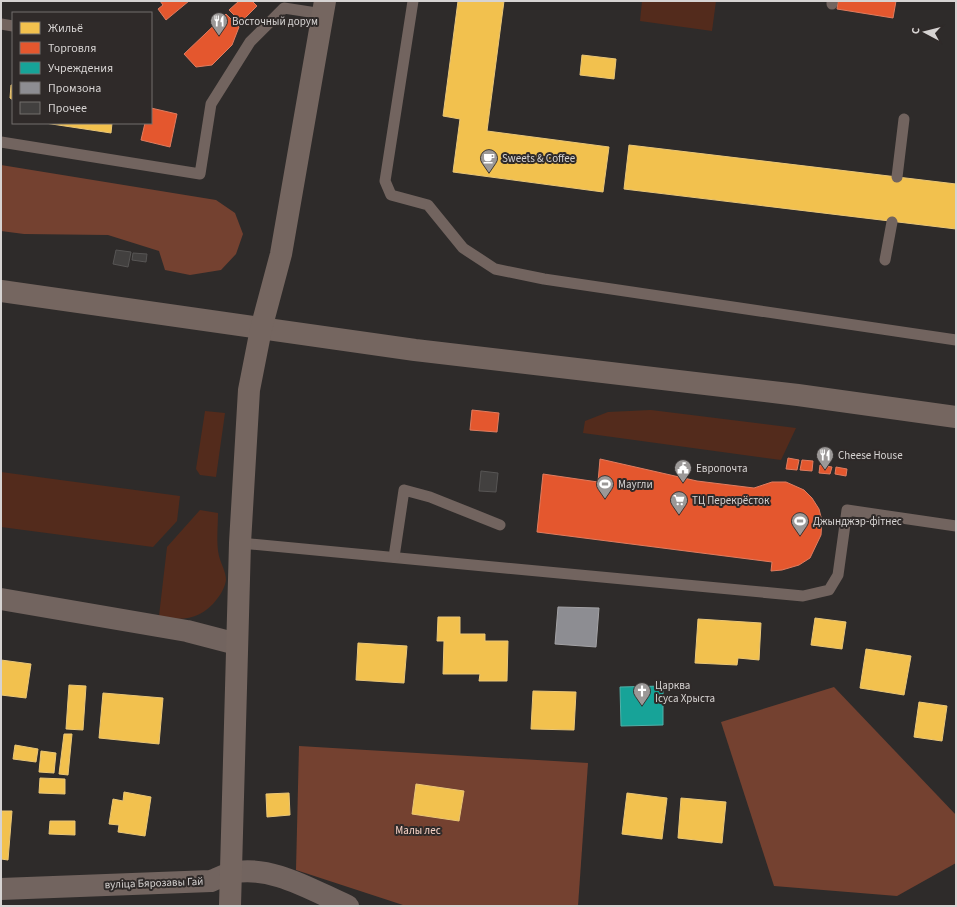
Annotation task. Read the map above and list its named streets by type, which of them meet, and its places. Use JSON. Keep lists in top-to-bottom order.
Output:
{
  "streets": {
    "street": ["вуліца Бярозавы Гай"]
  },
  "parks": ["Малы лес"],
  "places": {
    "restaurant": ["Восточный дорум", "Cheese House"],
    "cafe": ["Sweets & Coffee"],
    "public building": ["Европочта"],
    "sports": ["Маугли", "Джынджэр-фітнес"],
    "supermarket": ["ТЦ Перекрёсток"],
    "church": ["Царква Ісуса Хрыста"]
  },
  "legend": [
    "Жильё",
    "Торговля",
    "Учреждения",
    "Промзона",
    "Прочее"
  ],
  "north": "left"
}
